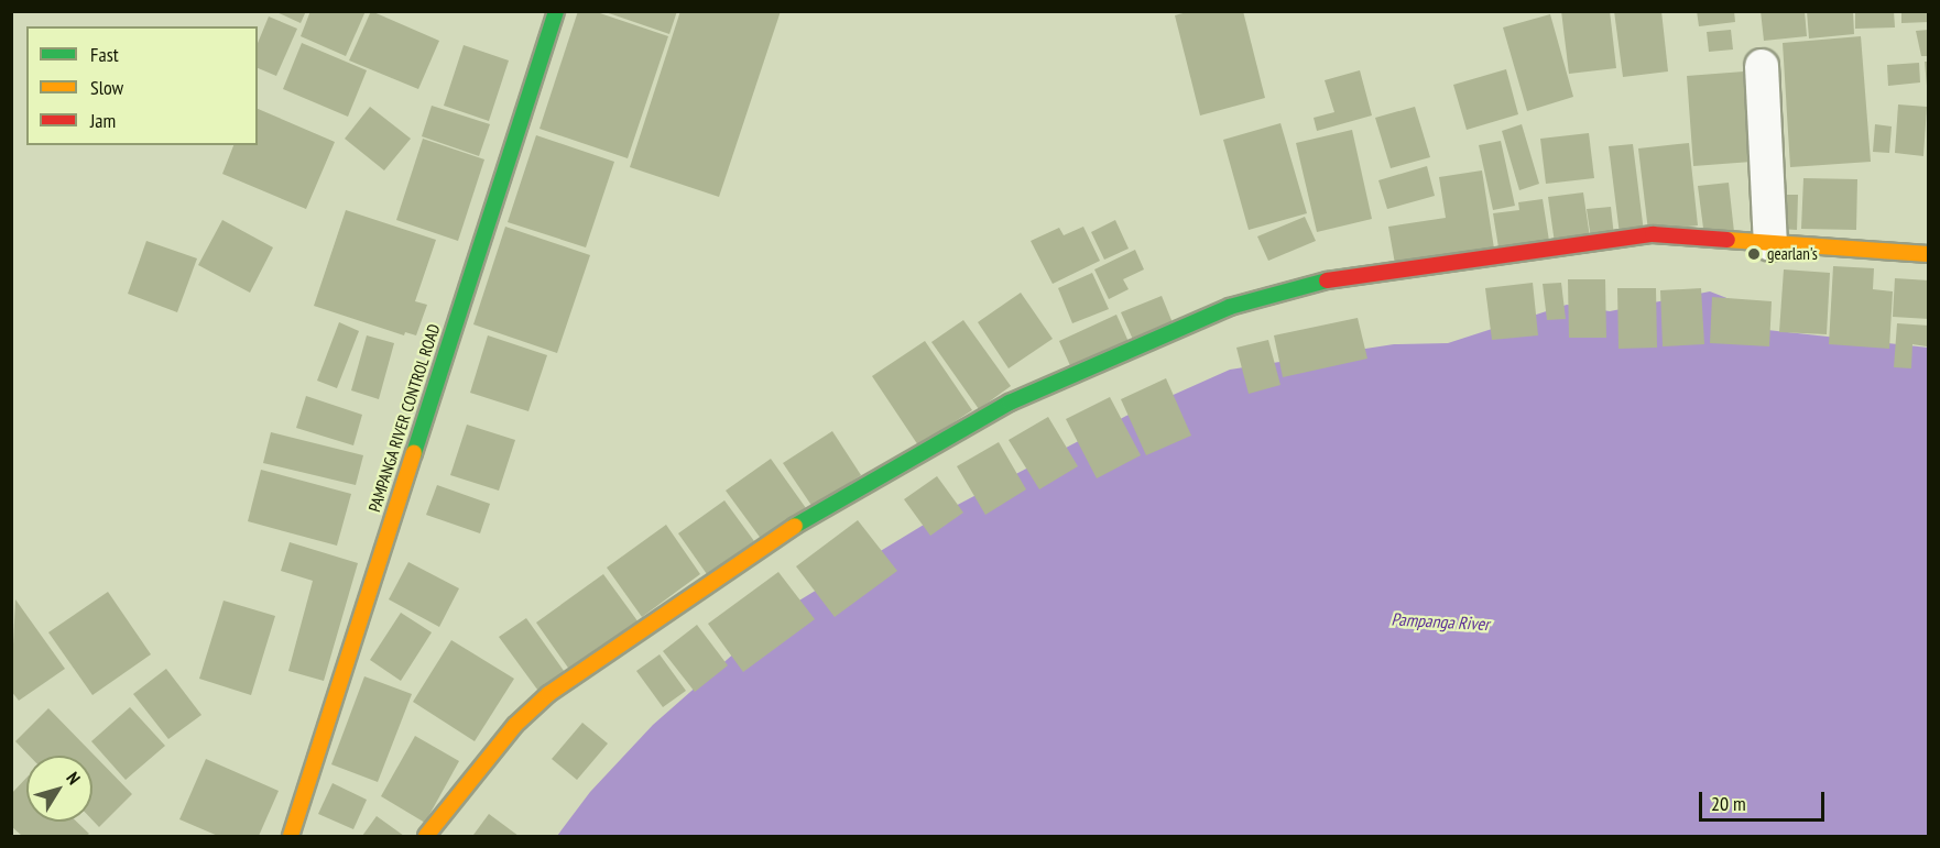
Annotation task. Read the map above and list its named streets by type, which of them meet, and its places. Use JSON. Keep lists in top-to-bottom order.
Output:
{
  "streets": {
    "main road": ["PAMPANGA RIVER CONTROL ROAD"]
  },
  "water": ["Pampanga River"],
  "places": ["gearlan's"],
  "legend": ["Fast", "Slow", "Jam"],
  "scale_bar": "20 m",
  "north": "top right"
}
